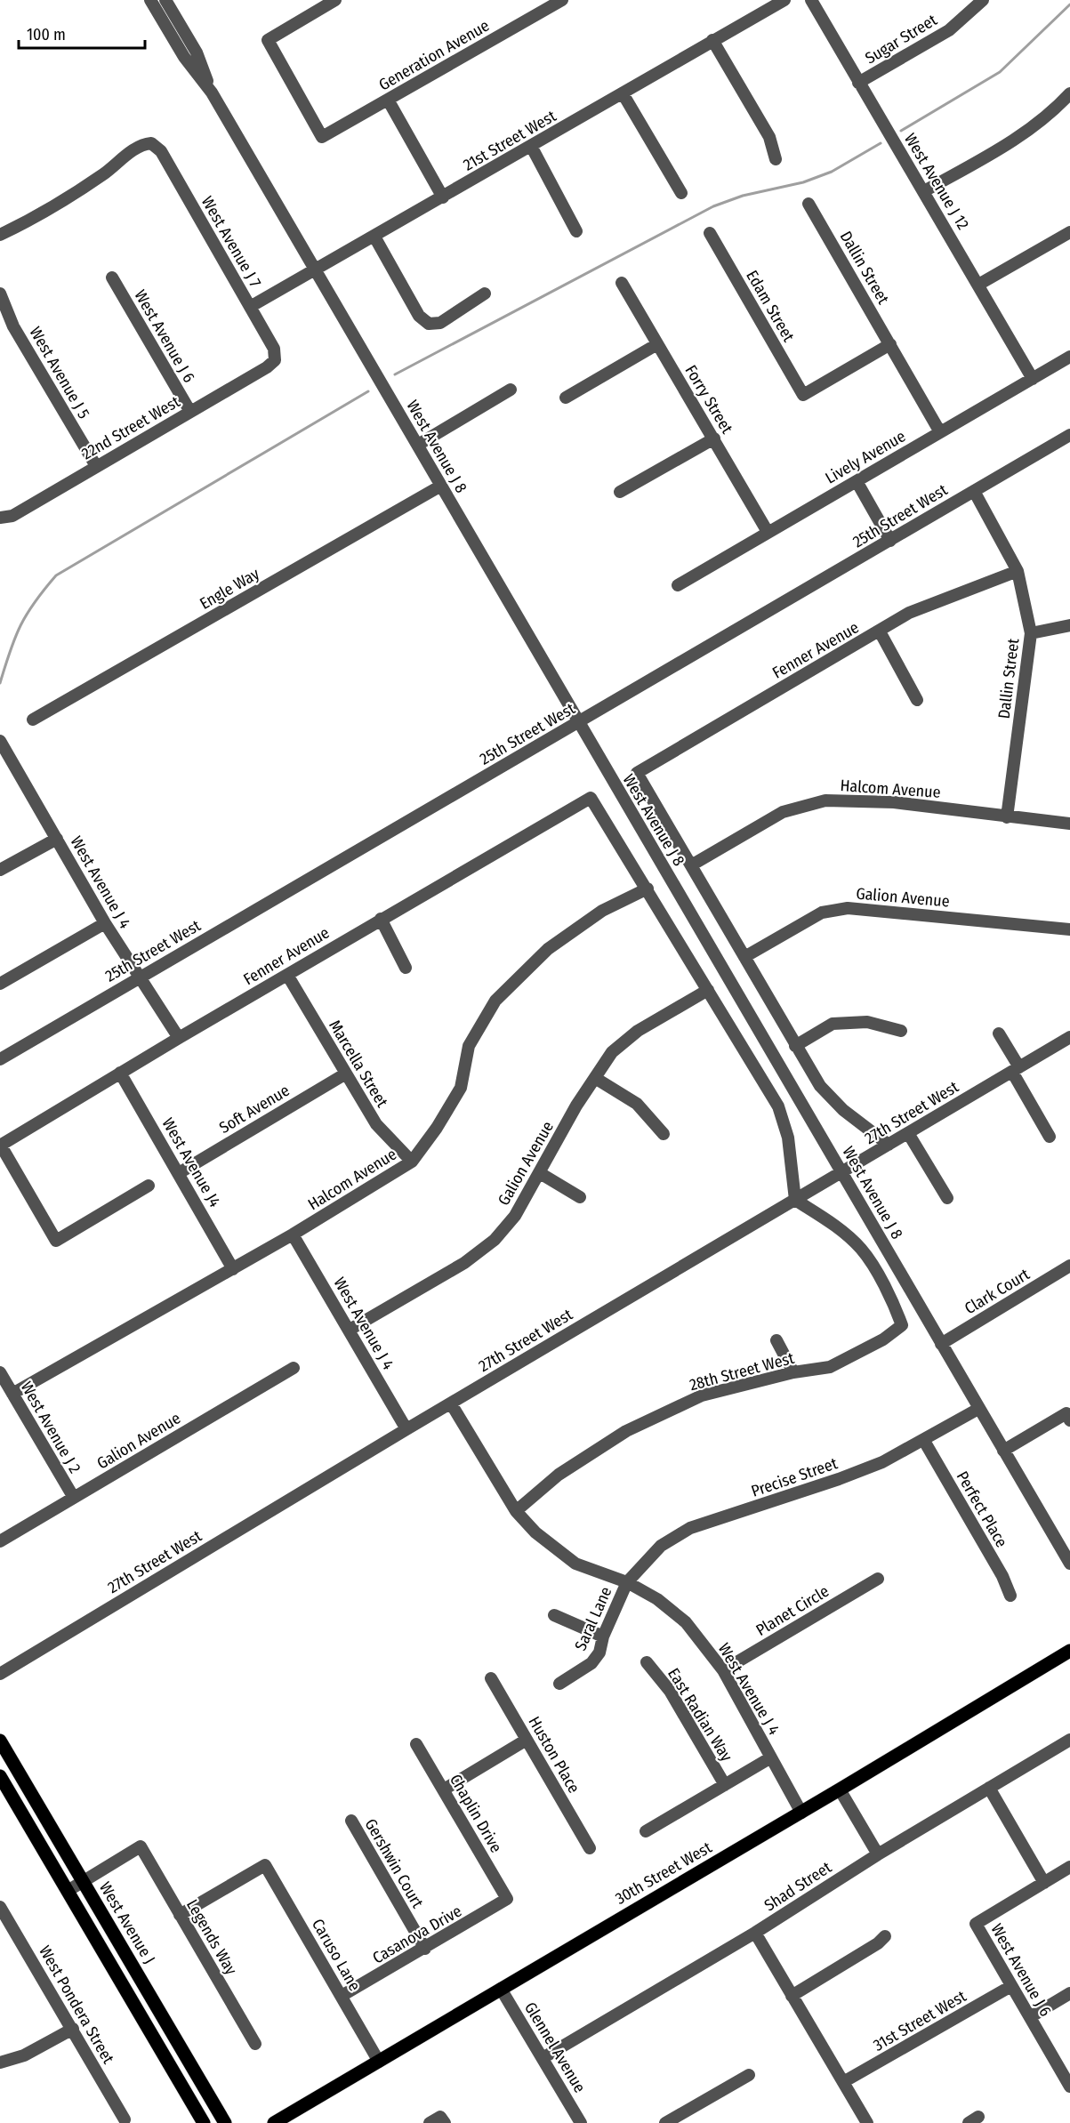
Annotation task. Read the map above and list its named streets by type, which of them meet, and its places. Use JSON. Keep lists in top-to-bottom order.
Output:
{
  "streets": {
    "main road": ["30th Street West", "West Avenue J"],
    "street": [
      "Sugar Street",
      "Generation Avenue",
      "21st Street West",
      "West Avenue J 12",
      "West Avenue J 7",
      "Dallin Street",
      "Edam Street",
      "West Avenue J 6",
      "West Avenue J 5",
      "Forry Street",
      "22nd Street West",
      "West Avenue J 8",
      "Lively Avenue",
      "25th Street West",
      "Engle Way",
      "Fenner Avenue",
      "Halcom Avenue",
      "West Avenue J 4",
      "Galion Avenue",
      "Marcella Street",
      "Soft Avenue",
      "27th Street West",
      "West Avenue J4",
      "Clark Court",
      "28th Street West",
      "West Avenue J 2",
      "Precise Street",
      "Perfect Place",
      "Planet Circle",
      "Saral Lane",
      "East Radian Way",
      "Huston Place",
      "Chaplin Drive",
      "Gershwin Court",
      "Shad Street",
      "Casanova Drive",
      "Legends Way",
      "Caruso Lane",
      "West Pondera Street",
      "31st Street West",
      "Glennel Avenue"
    ]
  },
  "crossings": [
    ["Sugar Street", "West Avenue J 12"],
    ["21st Street West", "West Avenue J 7"],
    ["21st Street West", "West Avenue J 8"],
    ["West Avenue J 12", "Lively Avenue"],
    ["West Avenue J 7", "22nd Street West"],
    ["Dallin Street", "Edam Street"],
    ["Dallin Street", "Lively Avenue"],
    ["Dallin Street", "25th Street West"],
    ["Dallin Street", "Fenner Avenue"],
    ["Dallin Street", "Halcom Avenue"],
    ["West Avenue J 6", "22nd Street West"],
    ["West Avenue J 6", "31st Street West"],
    ["West Avenue J 5", "22nd Street West"],
    ["Forry Street", "Lively Avenue"],
    ["West Avenue J 8", "25th Street West"],
    ["West Avenue J 8", "Engle Way"],
    ["West Avenue J 8", "27th Street West"],
    ["West Avenue J 8", "Clark Court"],
    ["West Avenue J 8", "Precise Street"],
    ["25th Street West", "West Avenue J 4"],
    ["Fenner Avenue", "Halcom Avenue"],
    ["Fenner Avenue", "West Avenue J 4"],
    ["Fenner Avenue", "Marcella Street"],
    ["Fenner Avenue", "West Avenue J4"],
    ["Halcom Avenue", "West Avenue J 4"],
    ["Halcom Avenue", "Marcella Street"],
    ["Halcom Avenue", "West Avenue J4"],
    ["Halcom Avenue", "West Avenue J 2"],
    ["West Avenue J 4", "Galion Avenue"],
    ["West Avenue J 4", "27th Street West"],
    ["West Avenue J 4", "28th Street West"],
    ["West Avenue J 4", "Precise Street"],
    ["West Avenue J 4", "Planet Circle"],
    ["West Avenue J 4", "Saral Lane"],
    ["West Avenue J 4", "30th Street West"],
    ["Galion Avenue", "West Avenue J 2"],
    ["Marcella Street", "Soft Avenue"],
    ["Soft Avenue", "West Avenue J4"],
    ["27th Street West", "28th Street West"],
    ["Precise Street", "Perfect Place"],
    ["Precise Street", "Saral Lane"],
    ["Chaplin Drive", "Casanova Drive"],
    ["Gershwin Court", "Casanova Drive"],
    ["30th Street West", "Caruso Lane"],
    ["30th Street West", "Glennel Avenue"],
    ["Shad Street", "Glennel Avenue"],
    ["West Avenue J", "Legends Way"],
    ["Casanova Drive", "Caruso Lane"],
    ["Legends Way", "Caruso Lane"]
  ],
  "scale_bar": "100 m"
}
